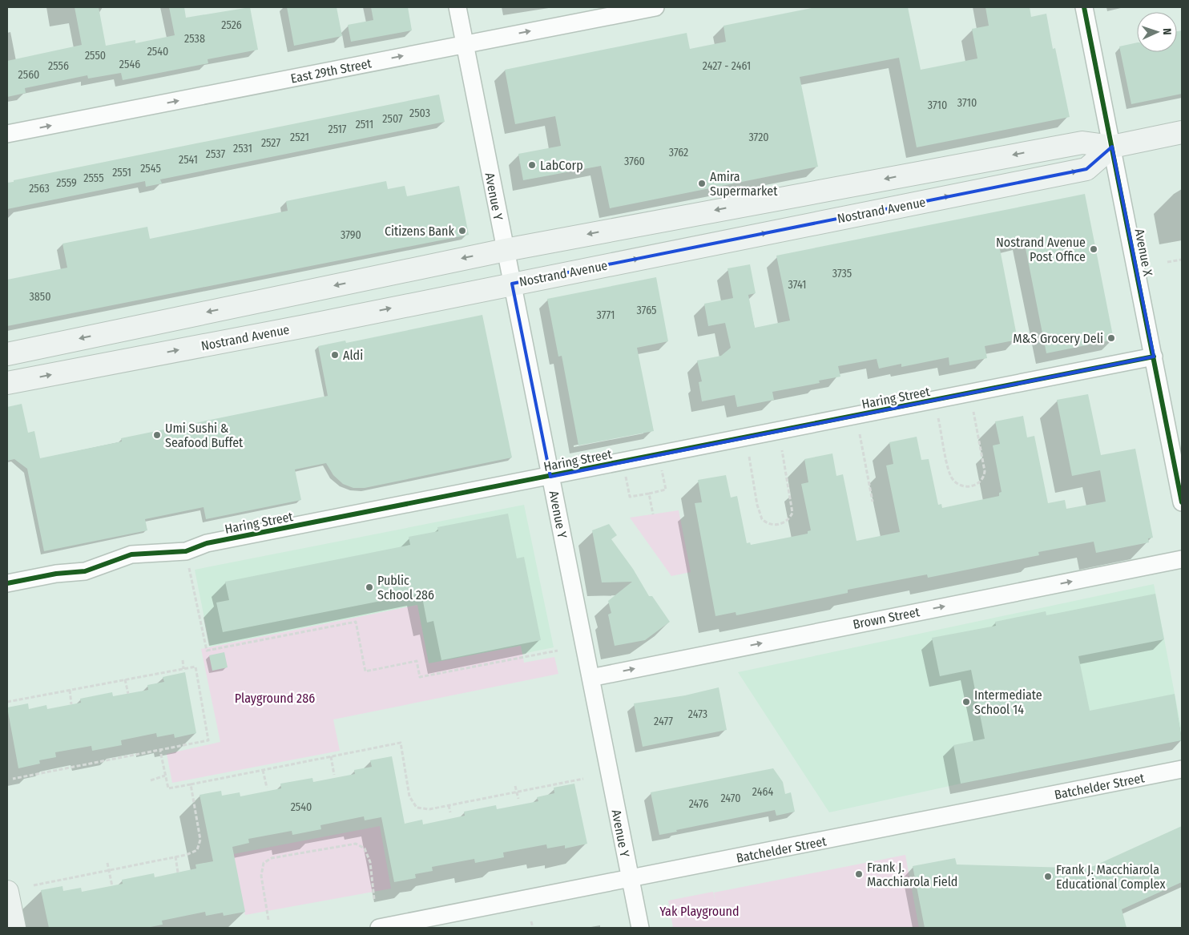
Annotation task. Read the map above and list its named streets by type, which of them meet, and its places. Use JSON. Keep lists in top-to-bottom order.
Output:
{
  "streets": {
    "main road": ["Nostrand Avenue"],
    "street": [
      "East 29th Street",
      "Avenue Y",
      "Avenue X",
      "Haring Street",
      "Brown Street",
      "Batchelder Street"
    ]
  },
  "crossings": [
    ["East 29th Street", "Avenue Y"],
    ["Avenue Y", "Nostrand Avenue"],
    ["Avenue Y", "Haring Street"],
    ["Avenue Y", "Brown Street"],
    ["Avenue Y", "Batchelder Street"],
    ["Nostrand Avenue", "Avenue X"],
    ["Avenue X", "Haring Street"]
  ],
  "one_way": ["East 29th Street", "Brown Street"],
  "parks": ["Playground 286", "Yak Playground"],
  "places": [
    "LabCorp",
    "Amira Supermarket",
    "Citizens Bank",
    "Nostrand Avenue Post Office",
    "M&S Grocery Deli",
    "Aldi",
    "Umi Sushi & Seafood Buffet",
    "Public School 286",
    "Intermediate School 14",
    "Frank J. Macchiarola Field",
    "Frank J. Macchiarola Educational Complex"
  ],
  "house_numbers": [
    "2526",
    "2538",
    "2540",
    "2550",
    "2546",
    "2556",
    "2427 - 2461",
    "2560",
    "3710",
    "3710",
    "2503",
    "2507",
    "2511",
    "2517",
    "2521",
    "3720",
    "2527",
    "2531",
    "3762",
    "2537",
    "2541",
    "3760",
    "2545",
    "2551",
    "2555",
    "2559",
    "2563",
    "3790",
    "3735",
    "3741",
    "3850",
    "3765",
    "3771",
    "2473",
    "2477",
    "2464",
    "2470",
    "2476",
    "2540"
  ],
  "north": "right"
}
